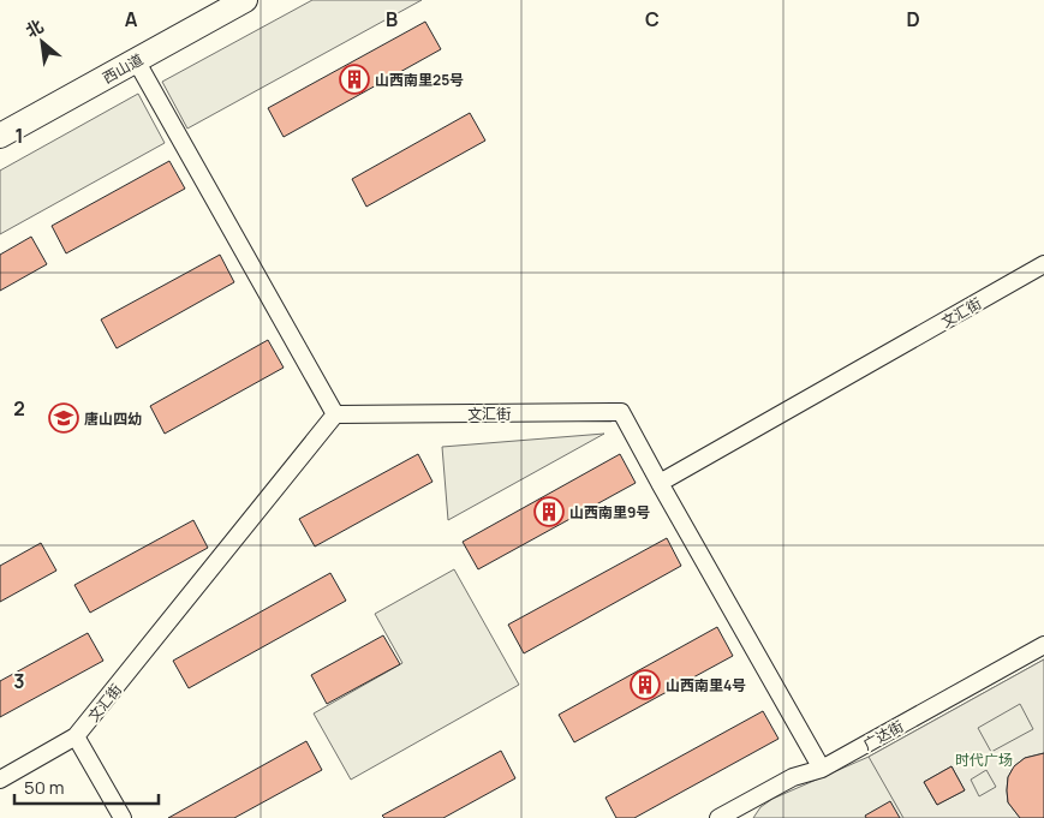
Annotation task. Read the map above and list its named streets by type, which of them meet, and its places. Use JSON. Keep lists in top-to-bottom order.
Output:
{
  "streets": {
    "street": ["西山道", "文汇街", "广达街"]
  },
  "parks": ["时代广场"],
  "places": {
    "building": ["山西南里25号", "山西南里9号", "山西南里4号"],
    "school or university": ["唐山四幼"]
  },
  "scale_bar": "50 m",
  "north": "top left",
  "grid": {
    "columns": [
      "A",
      "B",
      "C",
      "D"
    ],
    "rows": ["1", "2", "3"]
  }
}
